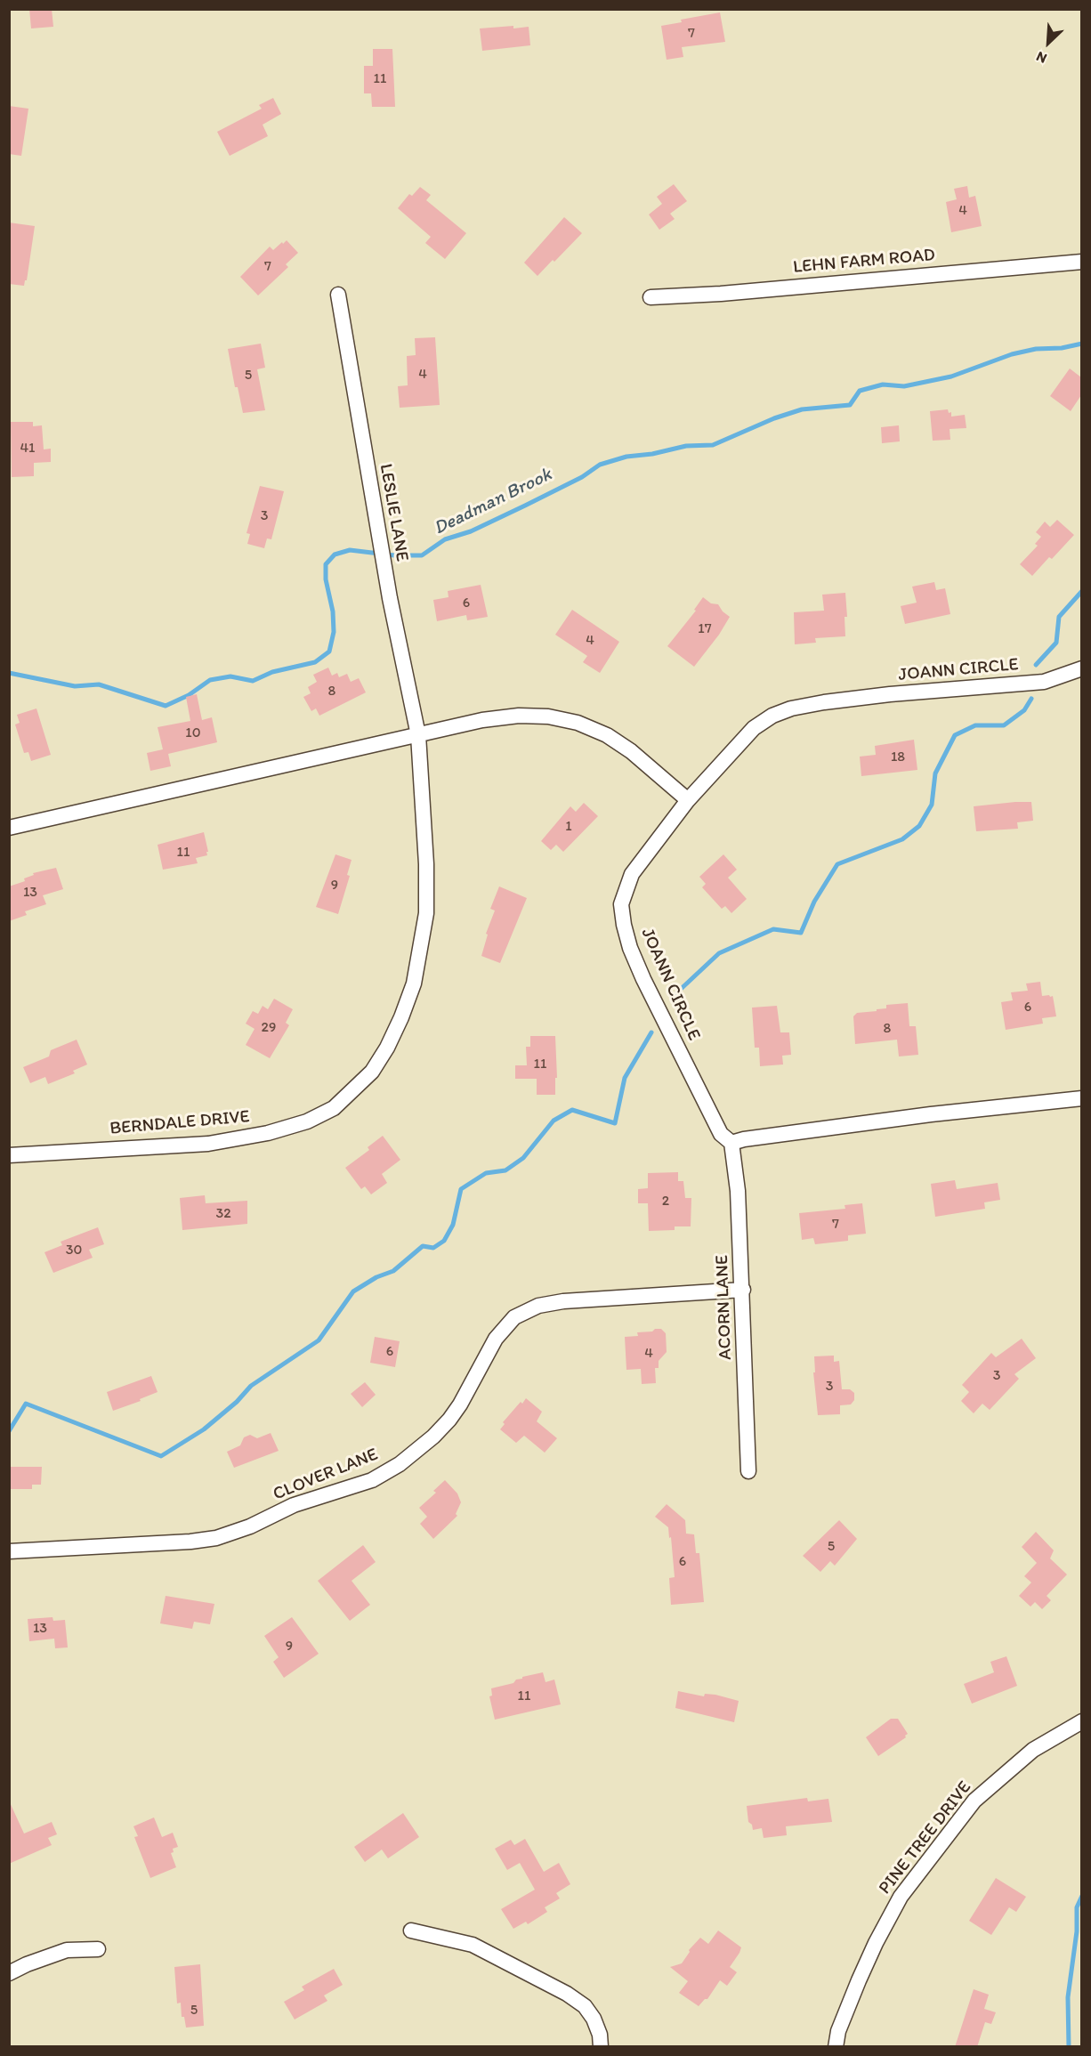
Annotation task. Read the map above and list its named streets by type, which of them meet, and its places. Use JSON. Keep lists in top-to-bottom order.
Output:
{
  "streets": {
    "street": [
      "LEHN FARM ROAD",
      "LESLIE LANE",
      "JOANN CIRCLE",
      "BERNDALE DRIVE",
      "ACORN LANE",
      "CLOVER LANE",
      "PINE TREE DRIVE"
    ]
  },
  "crossings": [
    ["LESLIE LANE", "BERNDALE DRIVE"],
    ["JOANN CIRCLE", "ACORN LANE"],
    ["ACORN LANE", "CLOVER LANE"]
  ],
  "water": ["Deadman Brook"],
  "house_numbers": [
    "7",
    "11",
    "4",
    "7",
    "4",
    "5",
    "41",
    "3",
    "6",
    "17",
    "4",
    "8",
    "10",
    "18",
    "1",
    "11",
    "9",
    "13",
    "6",
    "29",
    "8",
    "11",
    "2",
    "32",
    "7",
    "30",
    "6",
    "4",
    "3",
    "3",
    "5",
    "6",
    "13",
    "9",
    "11",
    "5"
  ],
  "north": "bottom left"
}
